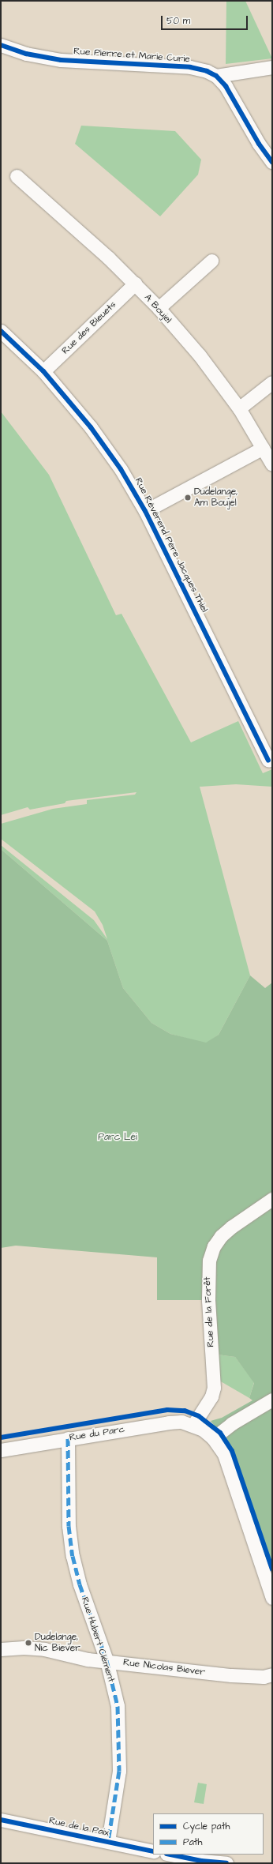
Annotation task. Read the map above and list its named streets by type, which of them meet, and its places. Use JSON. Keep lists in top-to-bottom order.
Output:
{
  "streets": {
    "street": [
      "Rue Pierre et Marie Curie",
      "A Boujel",
      "Rue des Bleuets",
      "Rue Révérend Père Jacques Thiel",
      "Rue de la Forêt",
      "Rue du Parc",
      "Rue Hubert Clément",
      "Rue Nicolas Biever",
      "Rue de la Paix"
    ]
  },
  "crossings": [
    ["A Boujel", "Rue des Bleuets"],
    ["Rue des Bleuets", "Rue Révérend Père Jacques Thiel"],
    ["Rue de la Forêt", "Rue du Parc"],
    ["Rue du Parc", "Rue Hubert Clément"],
    ["Rue Hubert Clément", "Rue Nicolas Biever"],
    ["Rue Hubert Clément", "Rue de la Paix"]
  ],
  "parks": ["Parc Léi"],
  "places": ["Dudelange, Am Boujel", "Dudelange, Nic Biever"],
  "legend": ["Cycle path", "Path"],
  "scale_bar": "50 m"
}
